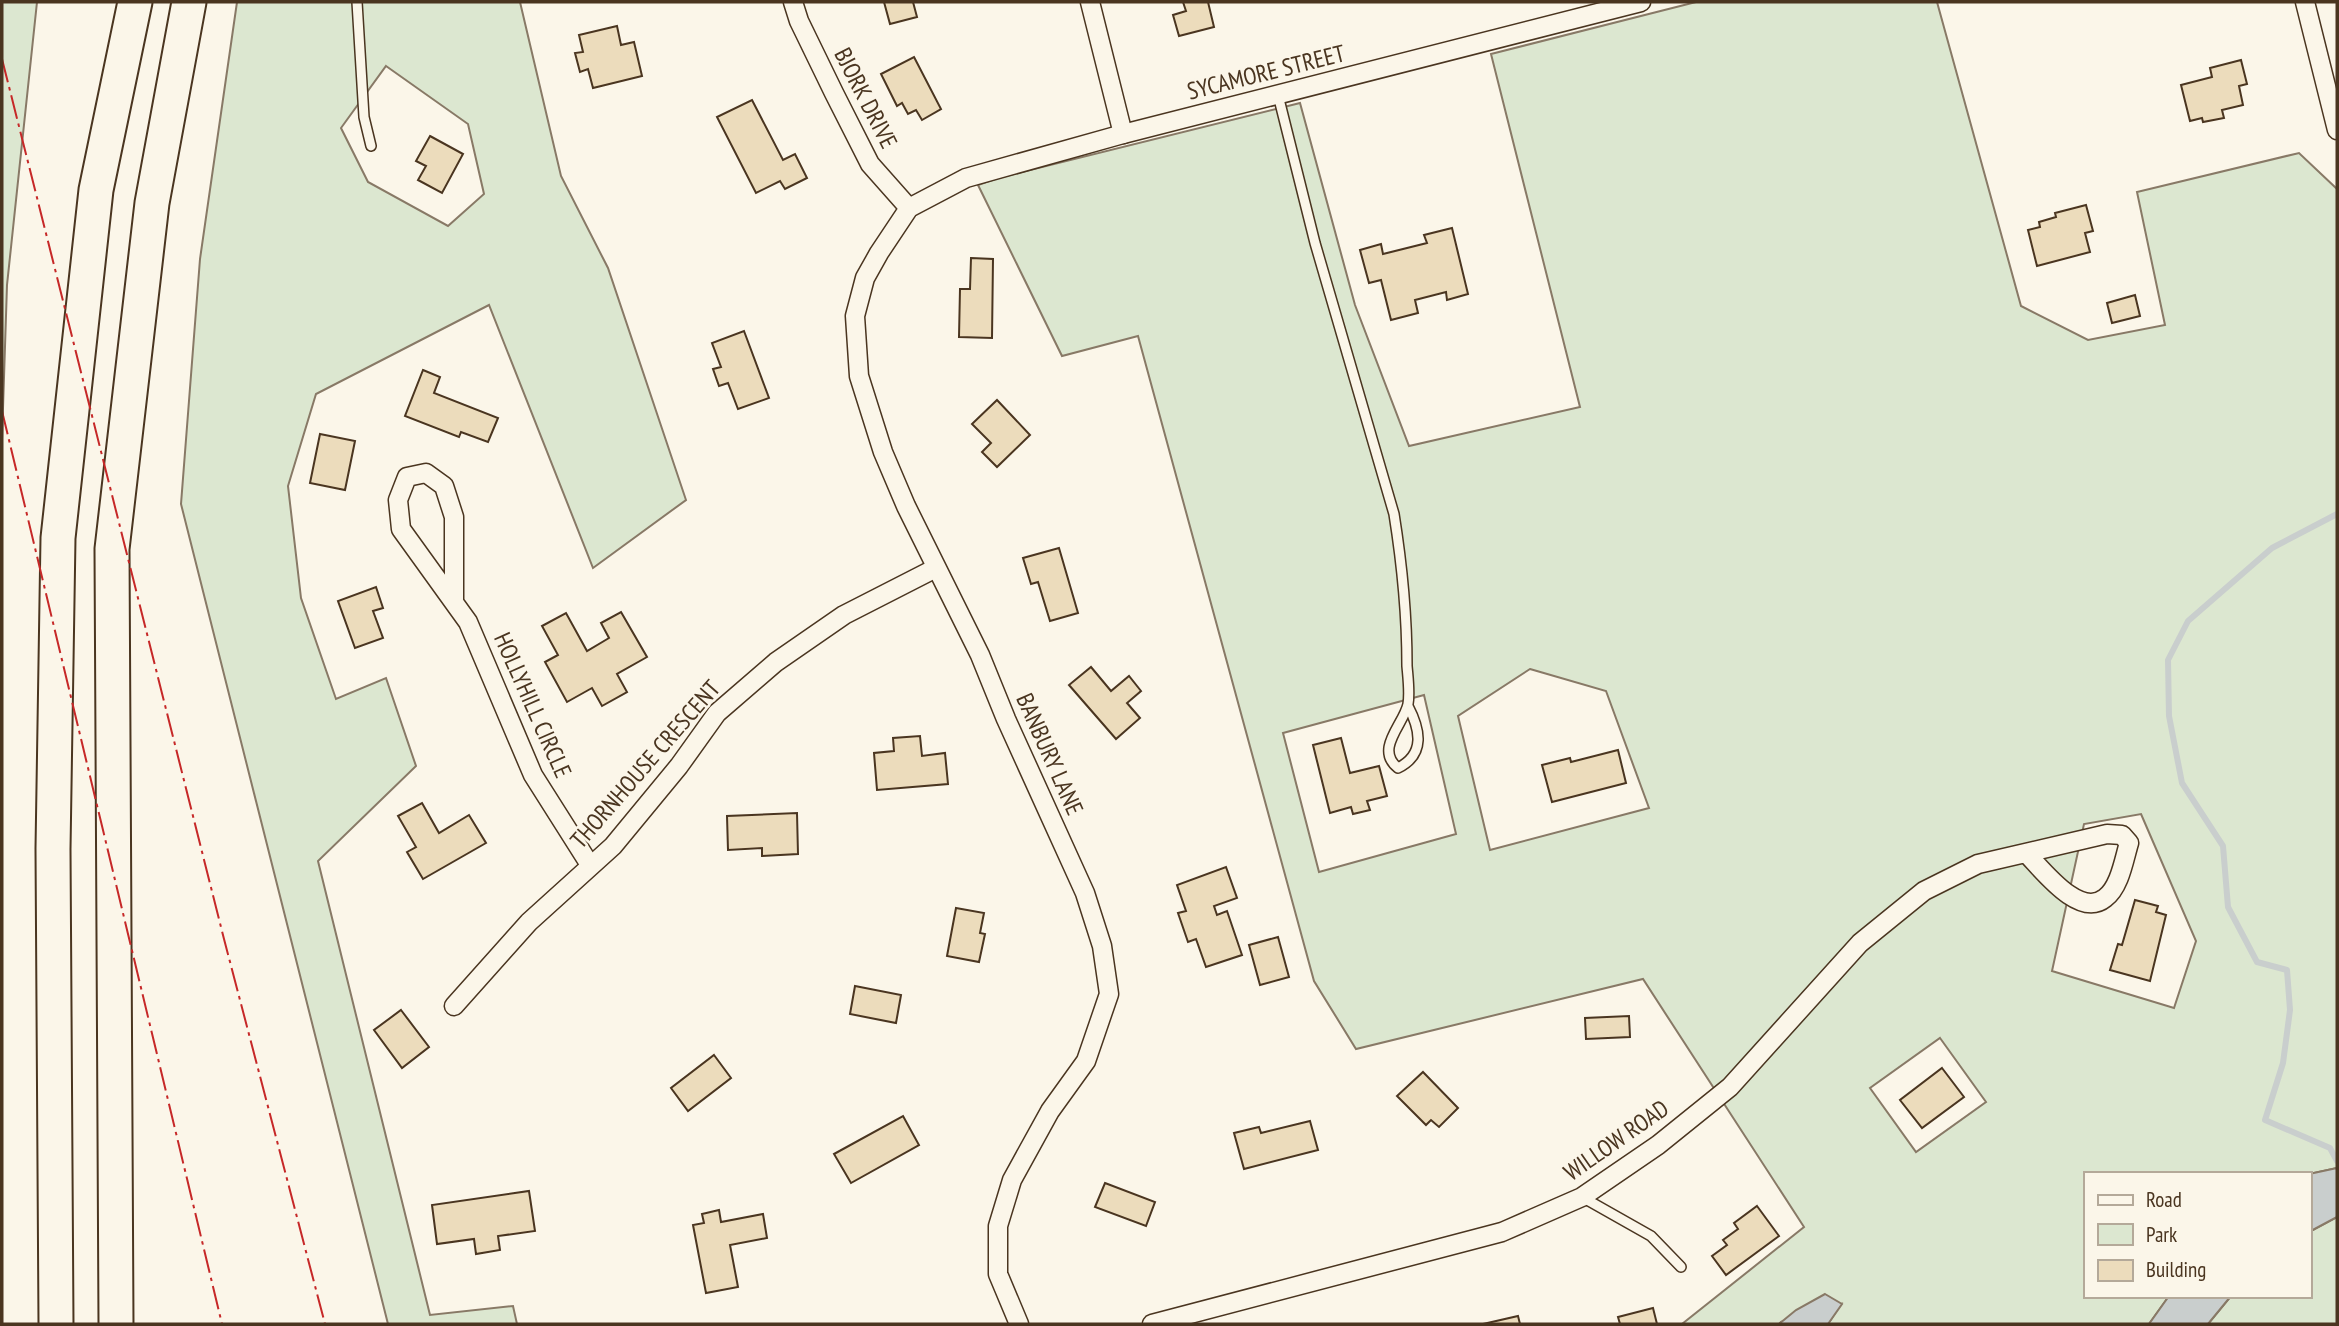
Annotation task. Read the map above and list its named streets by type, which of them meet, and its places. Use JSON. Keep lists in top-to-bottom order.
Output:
{
  "streets": {
    "street": [
      "SYCAMORE STREET",
      "BJORK DRIVE",
      "HOLLYHILL CIRCLE",
      "BANBURY LANE",
      "THORNHOUSE CRESCENT",
      "WILLOW ROAD"
    ]
  },
  "crossings": [
    ["SYCAMORE STREET", "BJORK DRIVE"],
    ["SYCAMORE STREET", "BANBURY LANE"],
    ["BJORK DRIVE", "BANBURY LANE"],
    ["HOLLYHILL CIRCLE", "THORNHOUSE CRESCENT"],
    ["BANBURY LANE", "THORNHOUSE CRESCENT"]
  ],
  "legend": ["Road", "Park", "Building"]
}
